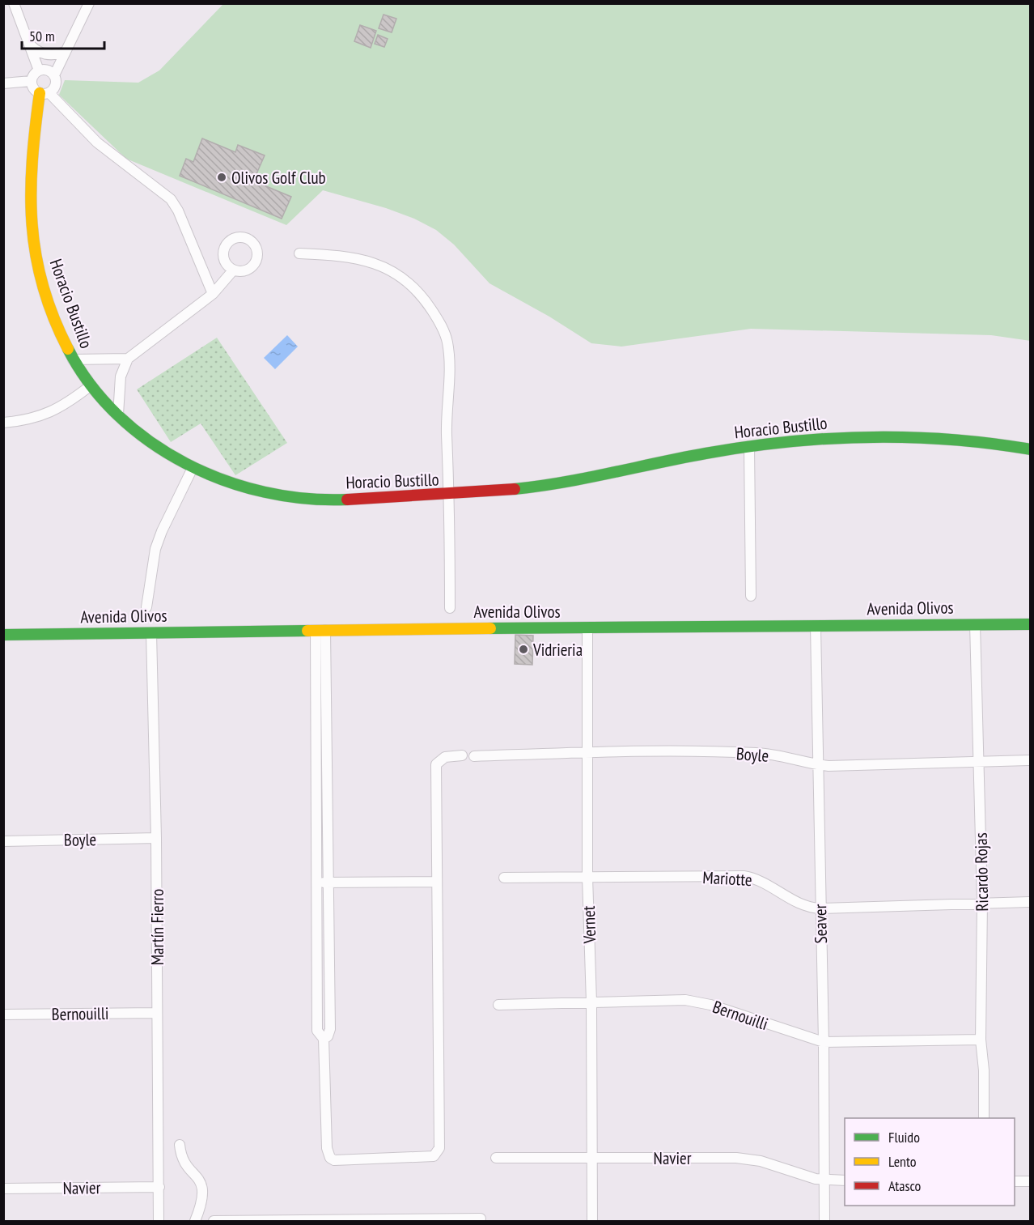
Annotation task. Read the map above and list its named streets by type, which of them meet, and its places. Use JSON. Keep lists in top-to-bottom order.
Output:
{
  "streets": {
    "street": [
      "Horacio Bustillo",
      "Avenida Olivos",
      "Boyle",
      "Ricardo Rojas",
      "Mariotte",
      "Seaver",
      "Vernet",
      "Martín Fierro",
      "Bernouilli",
      "Navier"
    ]
  },
  "crossings": [
    ["Avenida Olivos", "Ricardo Rojas"],
    ["Avenida Olivos", "Seaver"],
    ["Avenida Olivos", "Vernet"],
    ["Avenida Olivos", "Martín Fierro"],
    ["Boyle", "Ricardo Rojas"],
    ["Boyle", "Seaver"],
    ["Boyle", "Vernet"],
    ["Boyle", "Martín Fierro"],
    ["Ricardo Rojas", "Mariotte"],
    ["Ricardo Rojas", "Bernouilli"],
    ["Mariotte", "Seaver"],
    ["Mariotte", "Vernet"],
    ["Seaver", "Bernouilli"],
    ["Seaver", "Navier"],
    ["Vernet", "Bernouilli"],
    ["Vernet", "Navier"],
    ["Martín Fierro", "Bernouilli"],
    ["Martín Fierro", "Navier"]
  ],
  "places": ["Olivos Golf Club", "Vidrieria"],
  "legend": ["Fluido", "Lento", "Atasco"],
  "scale_bar": "50 m"
}
